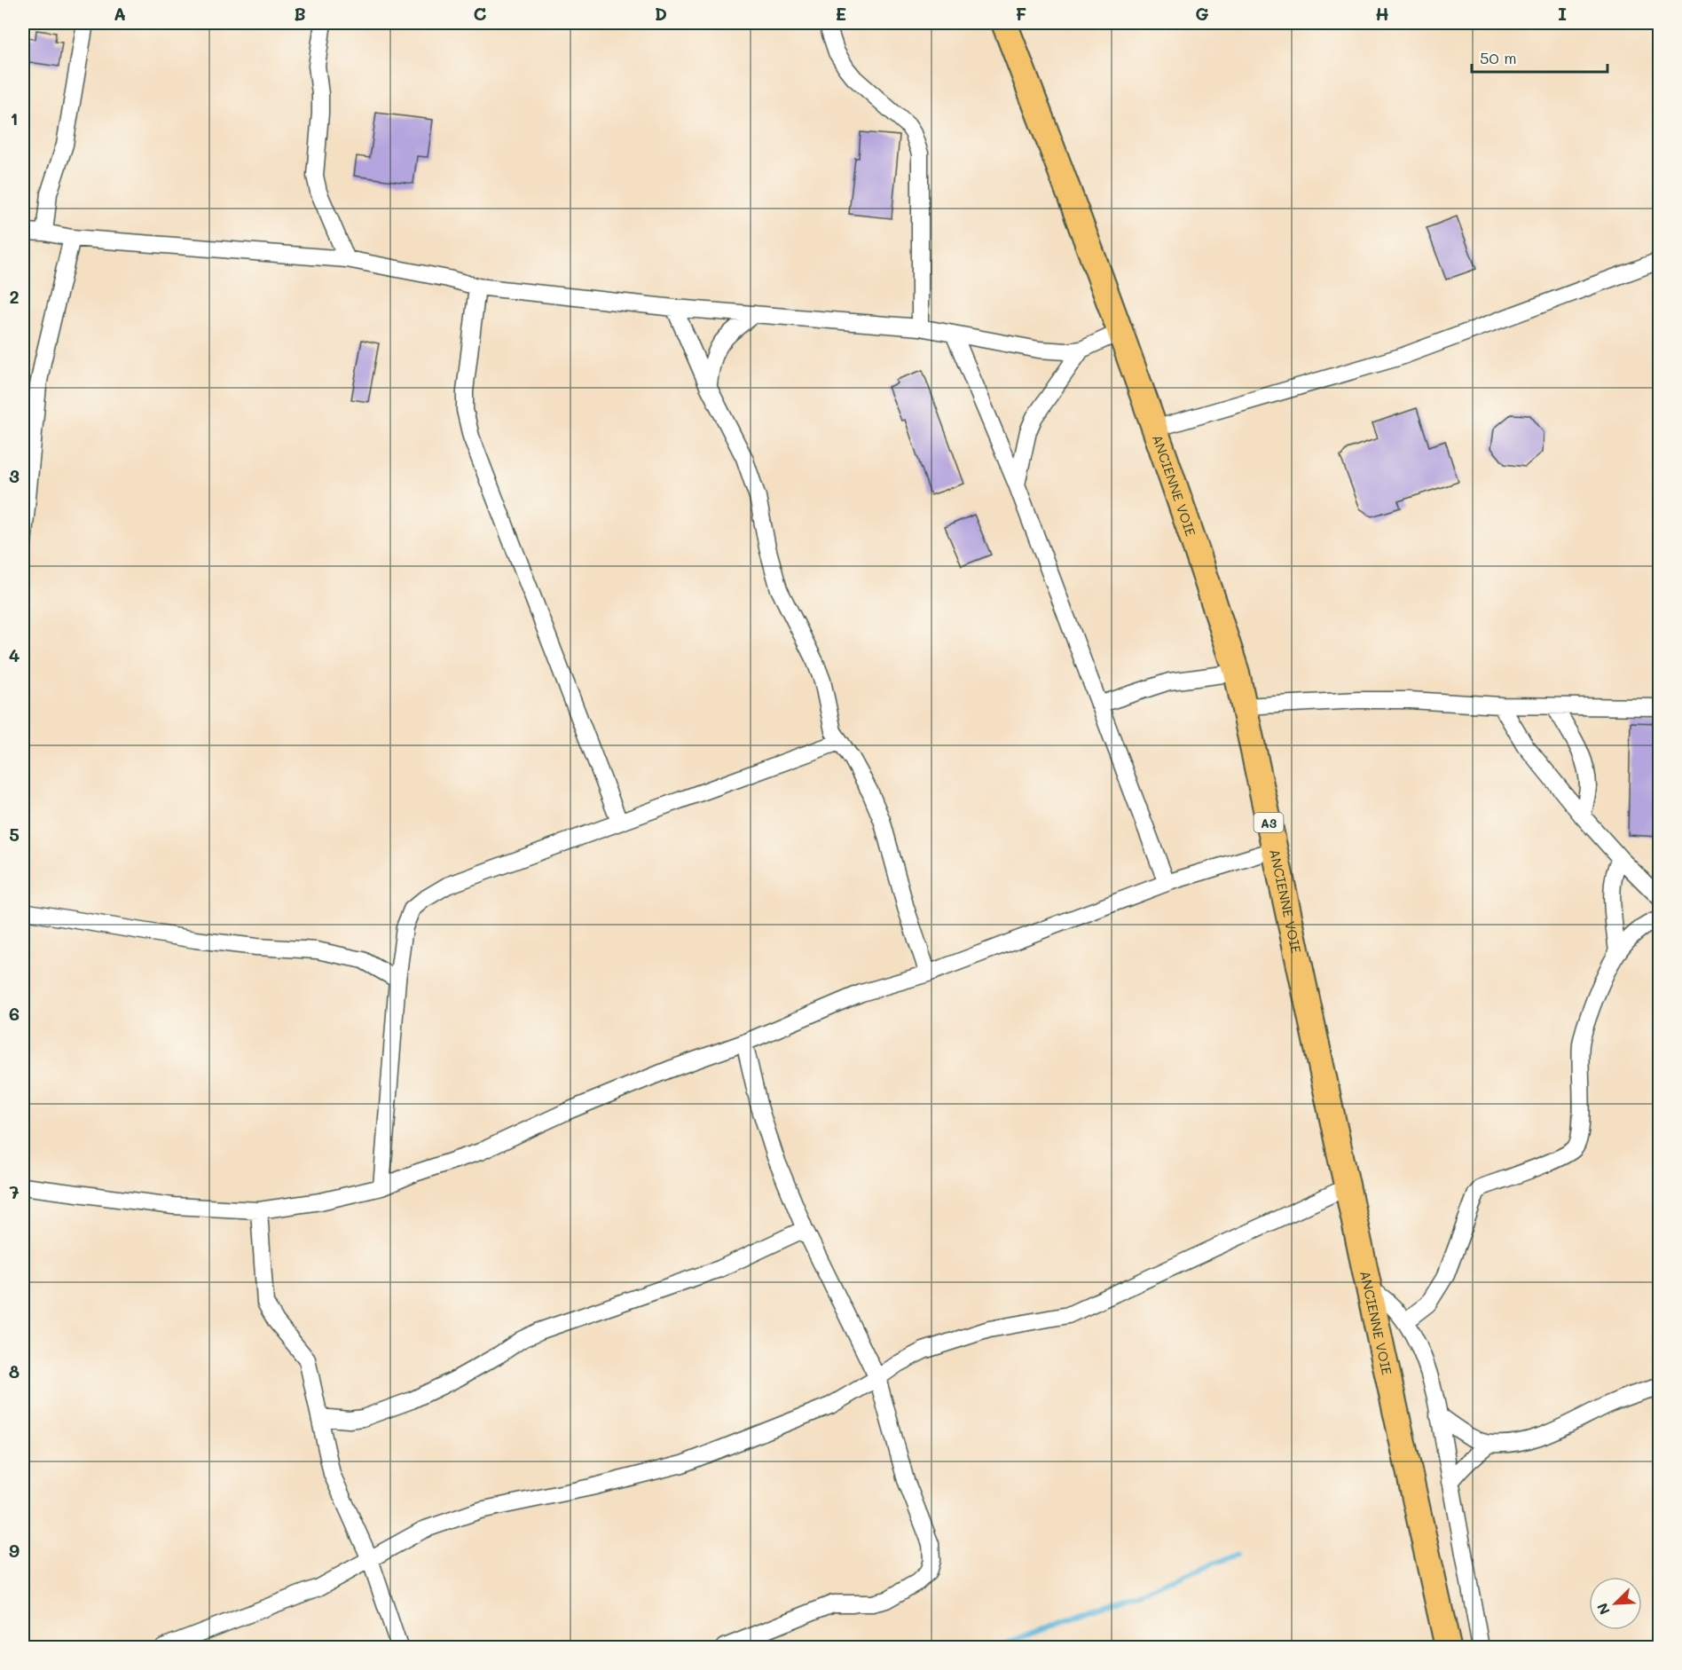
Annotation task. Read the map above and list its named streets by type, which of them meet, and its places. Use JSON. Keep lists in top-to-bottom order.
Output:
{
  "streets": {
    "main road": ["ANCIENNE VOIE", "A3"]
  },
  "scale_bar": "50 m",
  "north": "bottom left",
  "grid": {
    "columns": [
      "A",
      "B",
      "C",
      "D",
      "E",
      "F",
      "G",
      "H",
      "I"
    ],
    "rows": [
      "1",
      "2",
      "3",
      "4",
      "5",
      "6",
      "7",
      "8",
      "9"
    ]
  }
}
